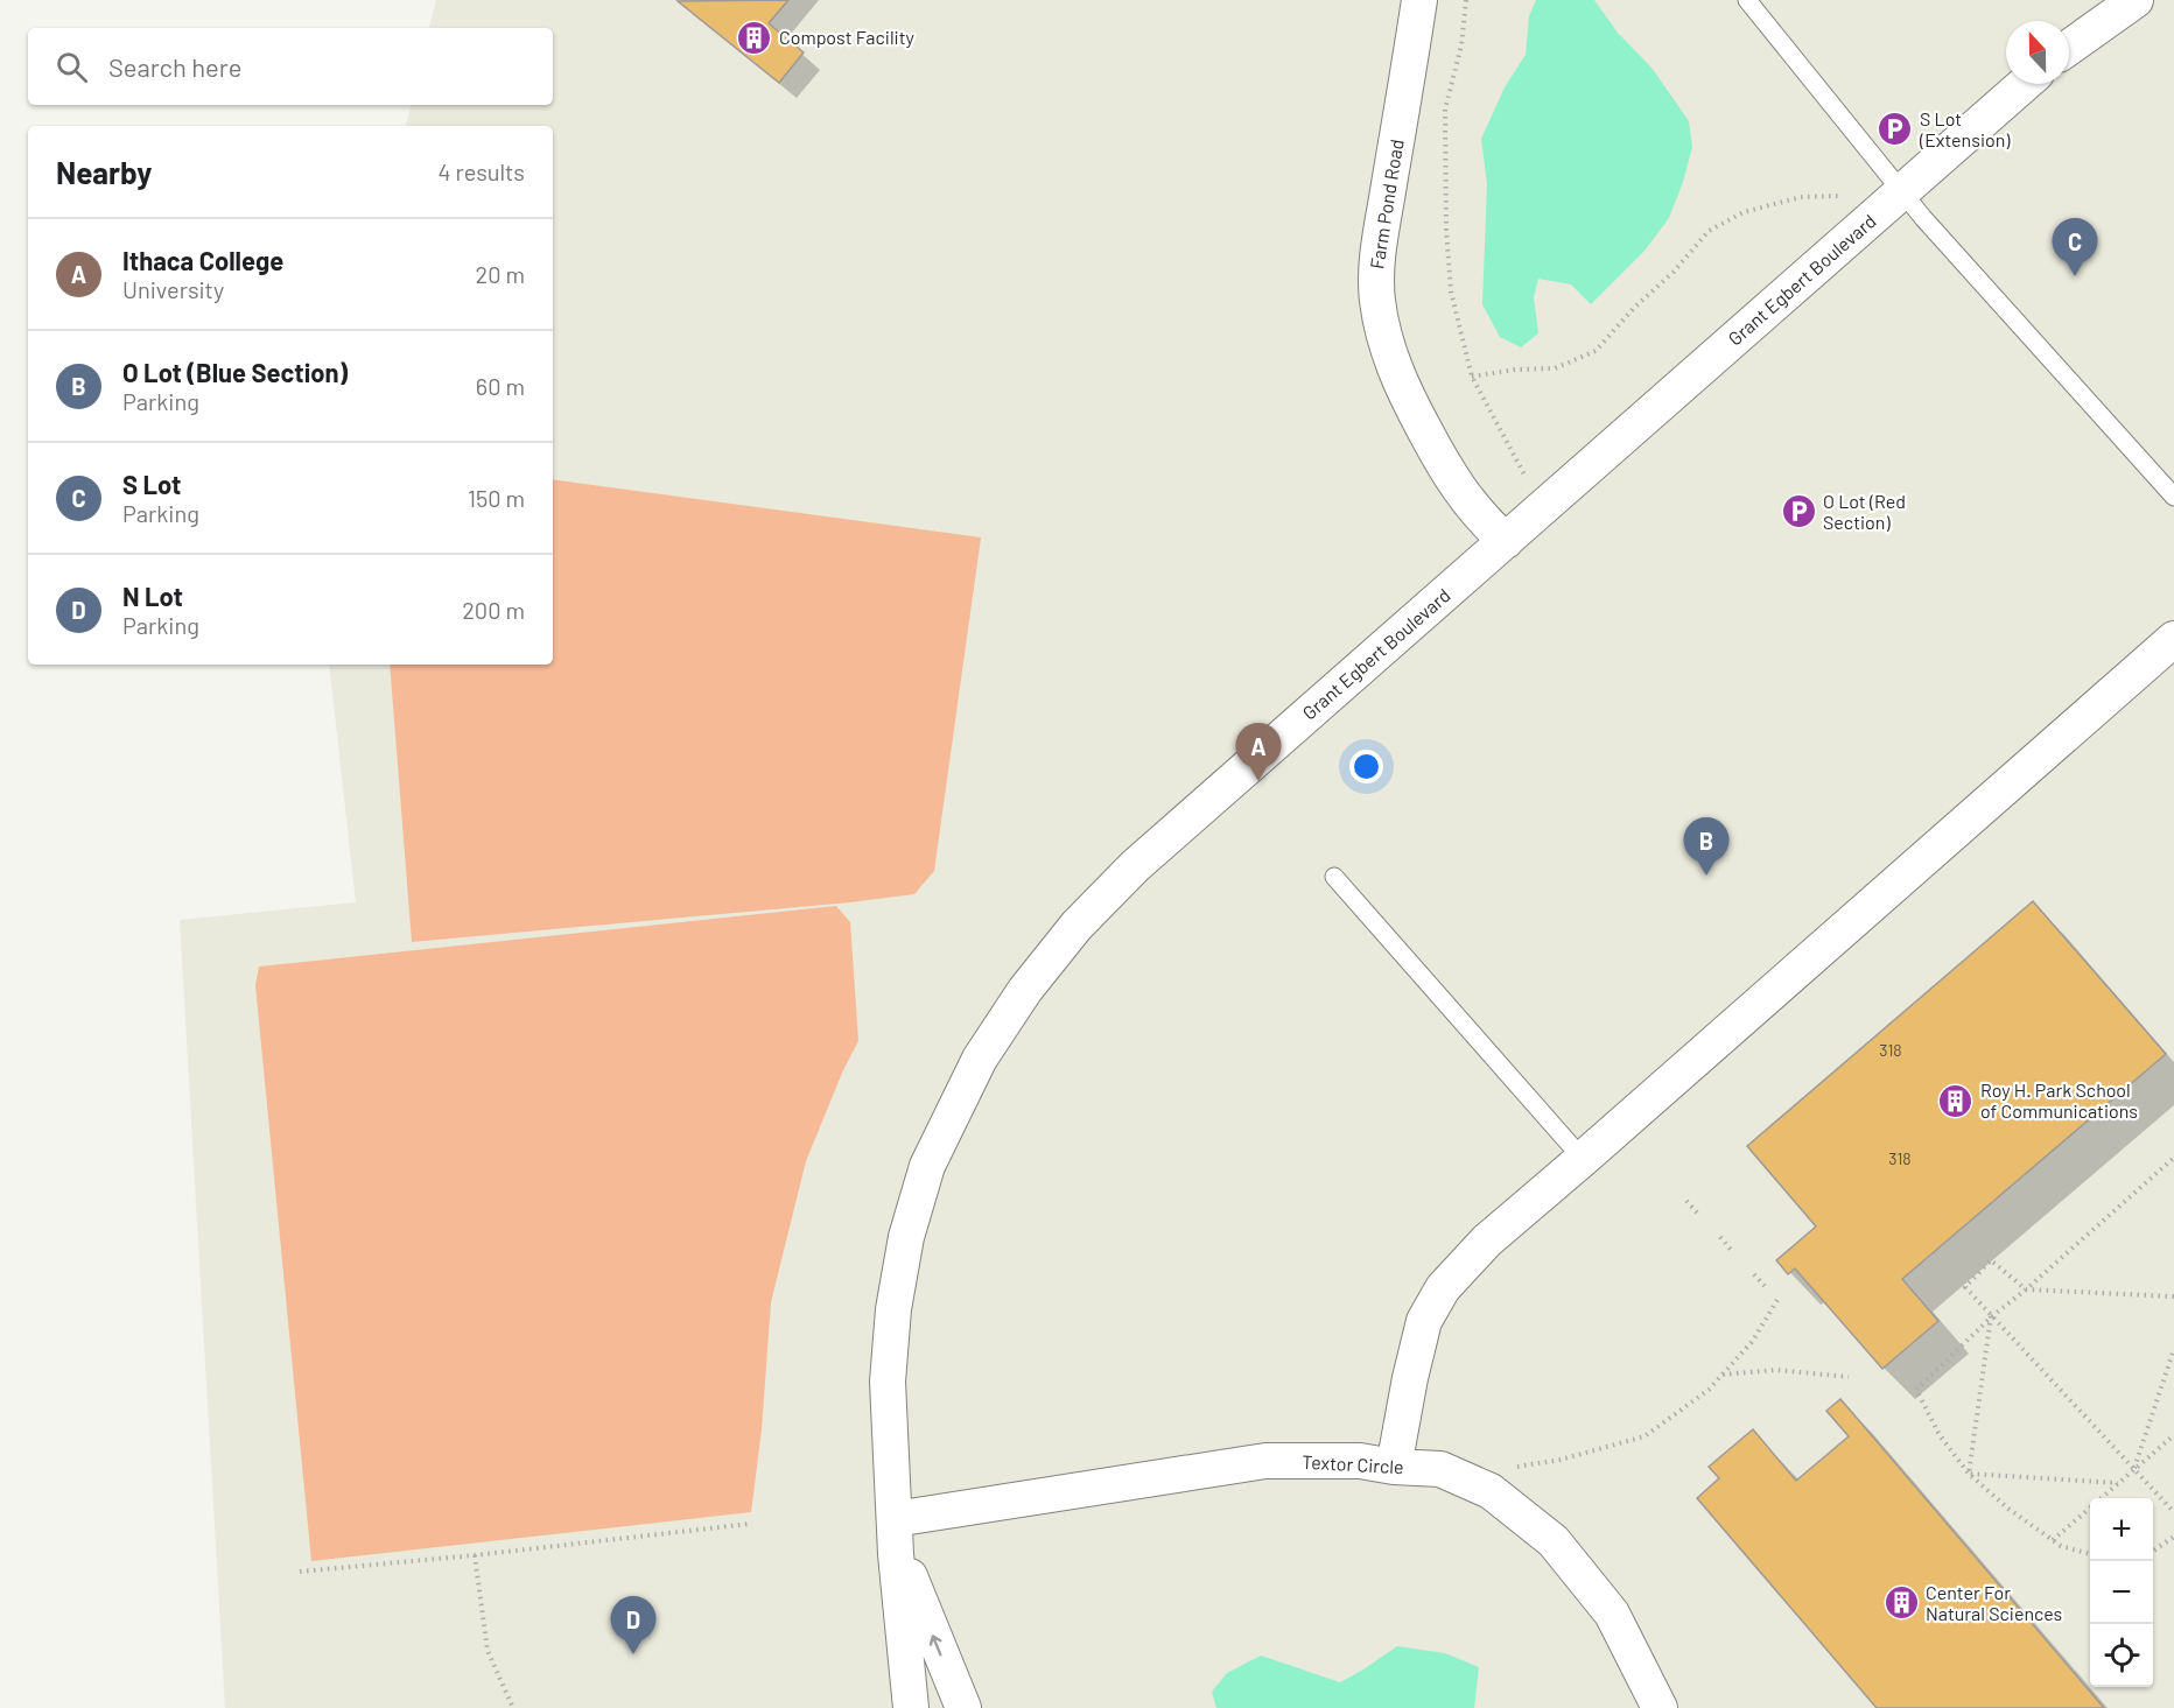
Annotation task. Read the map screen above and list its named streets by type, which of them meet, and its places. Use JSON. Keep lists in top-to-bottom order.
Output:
{
  "streets": {
    "street": ["Farm Pond Road", "Grant Egbert Boulevard", "Textor Circle"]
  },
  "crossings": [
    ["Farm Pond Road", "Grant Egbert Boulevard"],
    ["Grant Egbert Boulevard", "Textor Circle"]
  ],
  "places": {
    "building": ["Compost Facility", "Roy H. Park School of Communications", "Center For Natural Sciences"],
    "parking": ["S Lot (Extension)", "O Lot (Red Section)"]
  },
  "house_numbers": ["318", "318"],
  "north": "top",
  "page": {
    "search": "Search here",
    "heading": ["Nearby", "4 results"],
    "list": [
      {
        "mark": "A",
        "name": "Ithaca College",
        "note": "University",
        "value": "20 m"
      },
      {
        "mark": "B",
        "name": "O Lot (Blue Section)",
        "note": "Parking",
        "value": "60 m"
      },
      {
        "mark": "C",
        "name": "S Lot",
        "note": "Parking",
        "value": "150 m"
      },
      {
        "mark": "D",
        "name": "N Lot",
        "note": "Parking",
        "value": "200 m"
      }
    ],
    "pins": [
      "C",
      "A",
      "B",
      "D"
    ],
    "map_buttons": ["+", "−"]
  }
}
